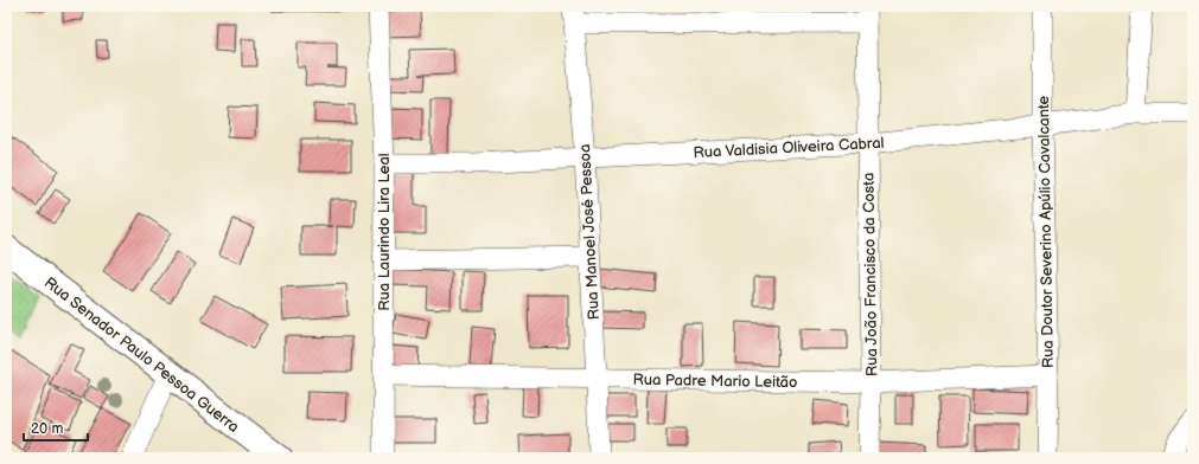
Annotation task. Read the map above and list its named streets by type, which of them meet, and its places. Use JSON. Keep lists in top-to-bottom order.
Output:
{
  "streets": {
    "main road": ["Rua Senador Paulo Pessoa Guerra"],
    "street": [
      "Rua Valdisia Oliveira Cabral",
      "Rua Laurindo Lira Leal",
      "Rua Manoel José Pessoa",
      "Rua Doutor Severino Apúlio Cavalcante",
      "Rua João Francisco da Costa",
      "Rua Padre Mario Leitão"
    ]
  },
  "crossings": [
    ["Rua Valdisia Oliveira Cabral", "Rua Laurindo Lira Leal"],
    ["Rua Valdisia Oliveira Cabral", "Rua Manoel José Pessoa"],
    ["Rua Valdisia Oliveira Cabral", "Rua Doutor Severino Apúlio Cavalcante"],
    ["Rua Valdisia Oliveira Cabral", "Rua João Francisco da Costa"],
    ["Rua Laurindo Lira Leal", "Rua Padre Mario Leitão"],
    ["Rua Manoel José Pessoa", "Rua Padre Mario Leitão"],
    ["Rua Doutor Severino Apúlio Cavalcante", "Rua Padre Mario Leitão"],
    ["Rua João Francisco da Costa", "Rua Padre Mario Leitão"]
  ],
  "scale_bar": "20 m"
}
